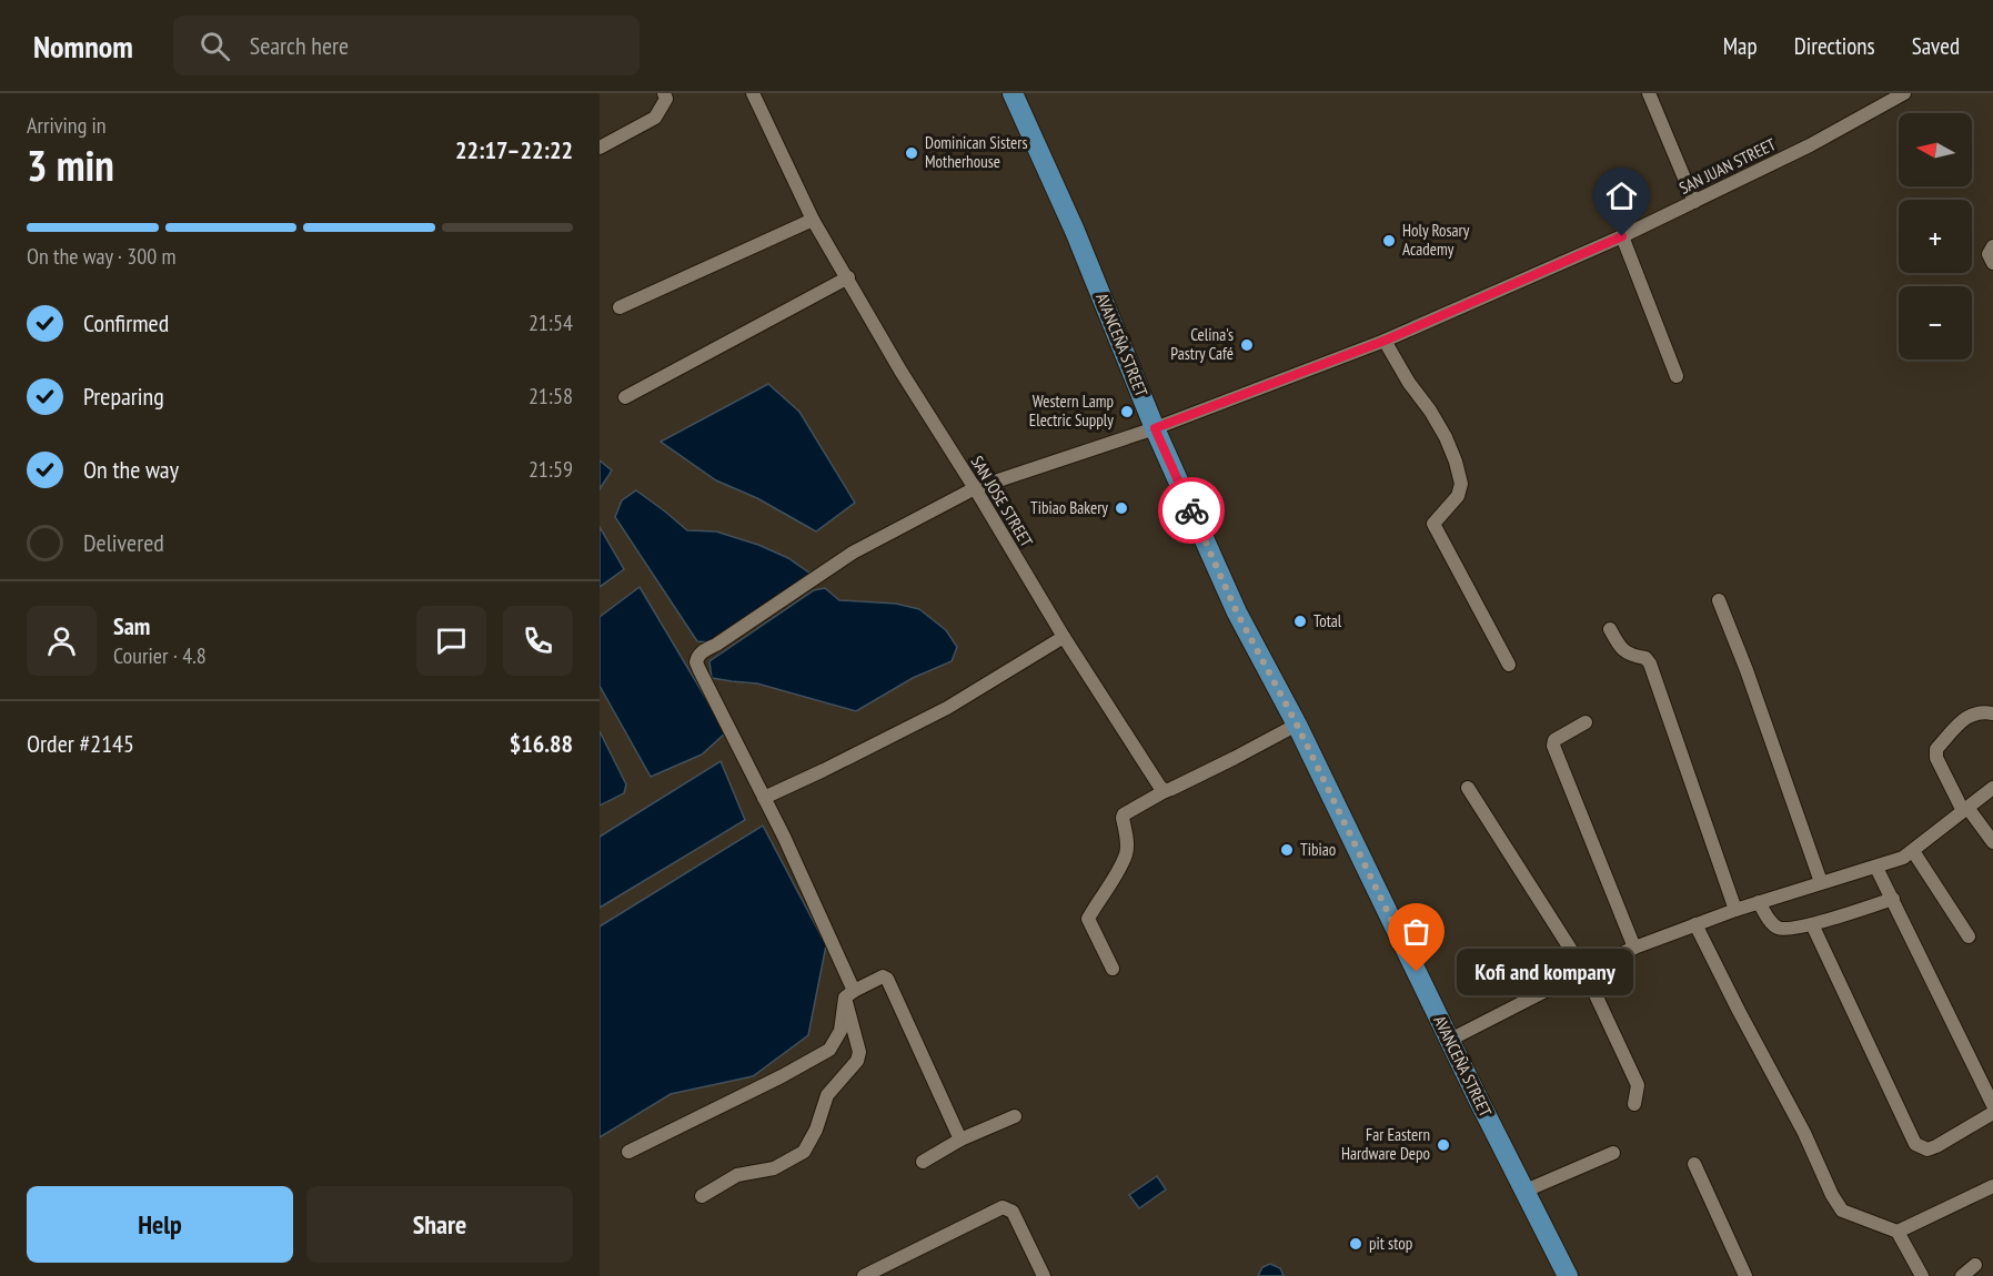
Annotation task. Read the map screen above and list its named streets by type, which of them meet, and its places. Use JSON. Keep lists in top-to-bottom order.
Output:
{
  "streets": {
    "main road": ["AVANCEÑA STREET"],
    "street": ["SAN JUAN STREET", "SAN JOSE STREET"]
  },
  "crossings": [
    ["SAN JUAN STREET", "AVANCEÑA STREET"],
    ["SAN JUAN STREET", "SAN JOSE STREET"]
  ],
  "places": [
    "Dominican Sisters Motherhouse",
    "Holy Rosary Academy",
    "Celina's Pastry Café",
    "Western Lamp Electric Supply",
    "Tibiao Bakery",
    "Total",
    "Tibiao",
    "Kofi and kompany",
    "Far Eastern Hardware Depo",
    "pit stop"
  ],
  "north": "left",
  "page": {
    "header": "Nomnom",
    "search": "Search here",
    "nav": ["Map", "Directions", "Saved"],
    "heading": ["3 min", "Arriving in", "22:17–22:22"],
    "panel": [
      "Sam",
      "Courier · 4.8",
      "Order #2145",
      "$16.88"
    ],
    "map_buttons": ["+", "−"],
    "bar": "On the way · 300 m",
    "list": [
      ["Confirmed", "21:54"],
      ["Preparing", "21:58"],
      ["On the way", "21:59"],
      "Delivered"
    ],
    "bubble": "Kofi and kompany",
    "buttons": ["Help", "Share"]
  }
}
